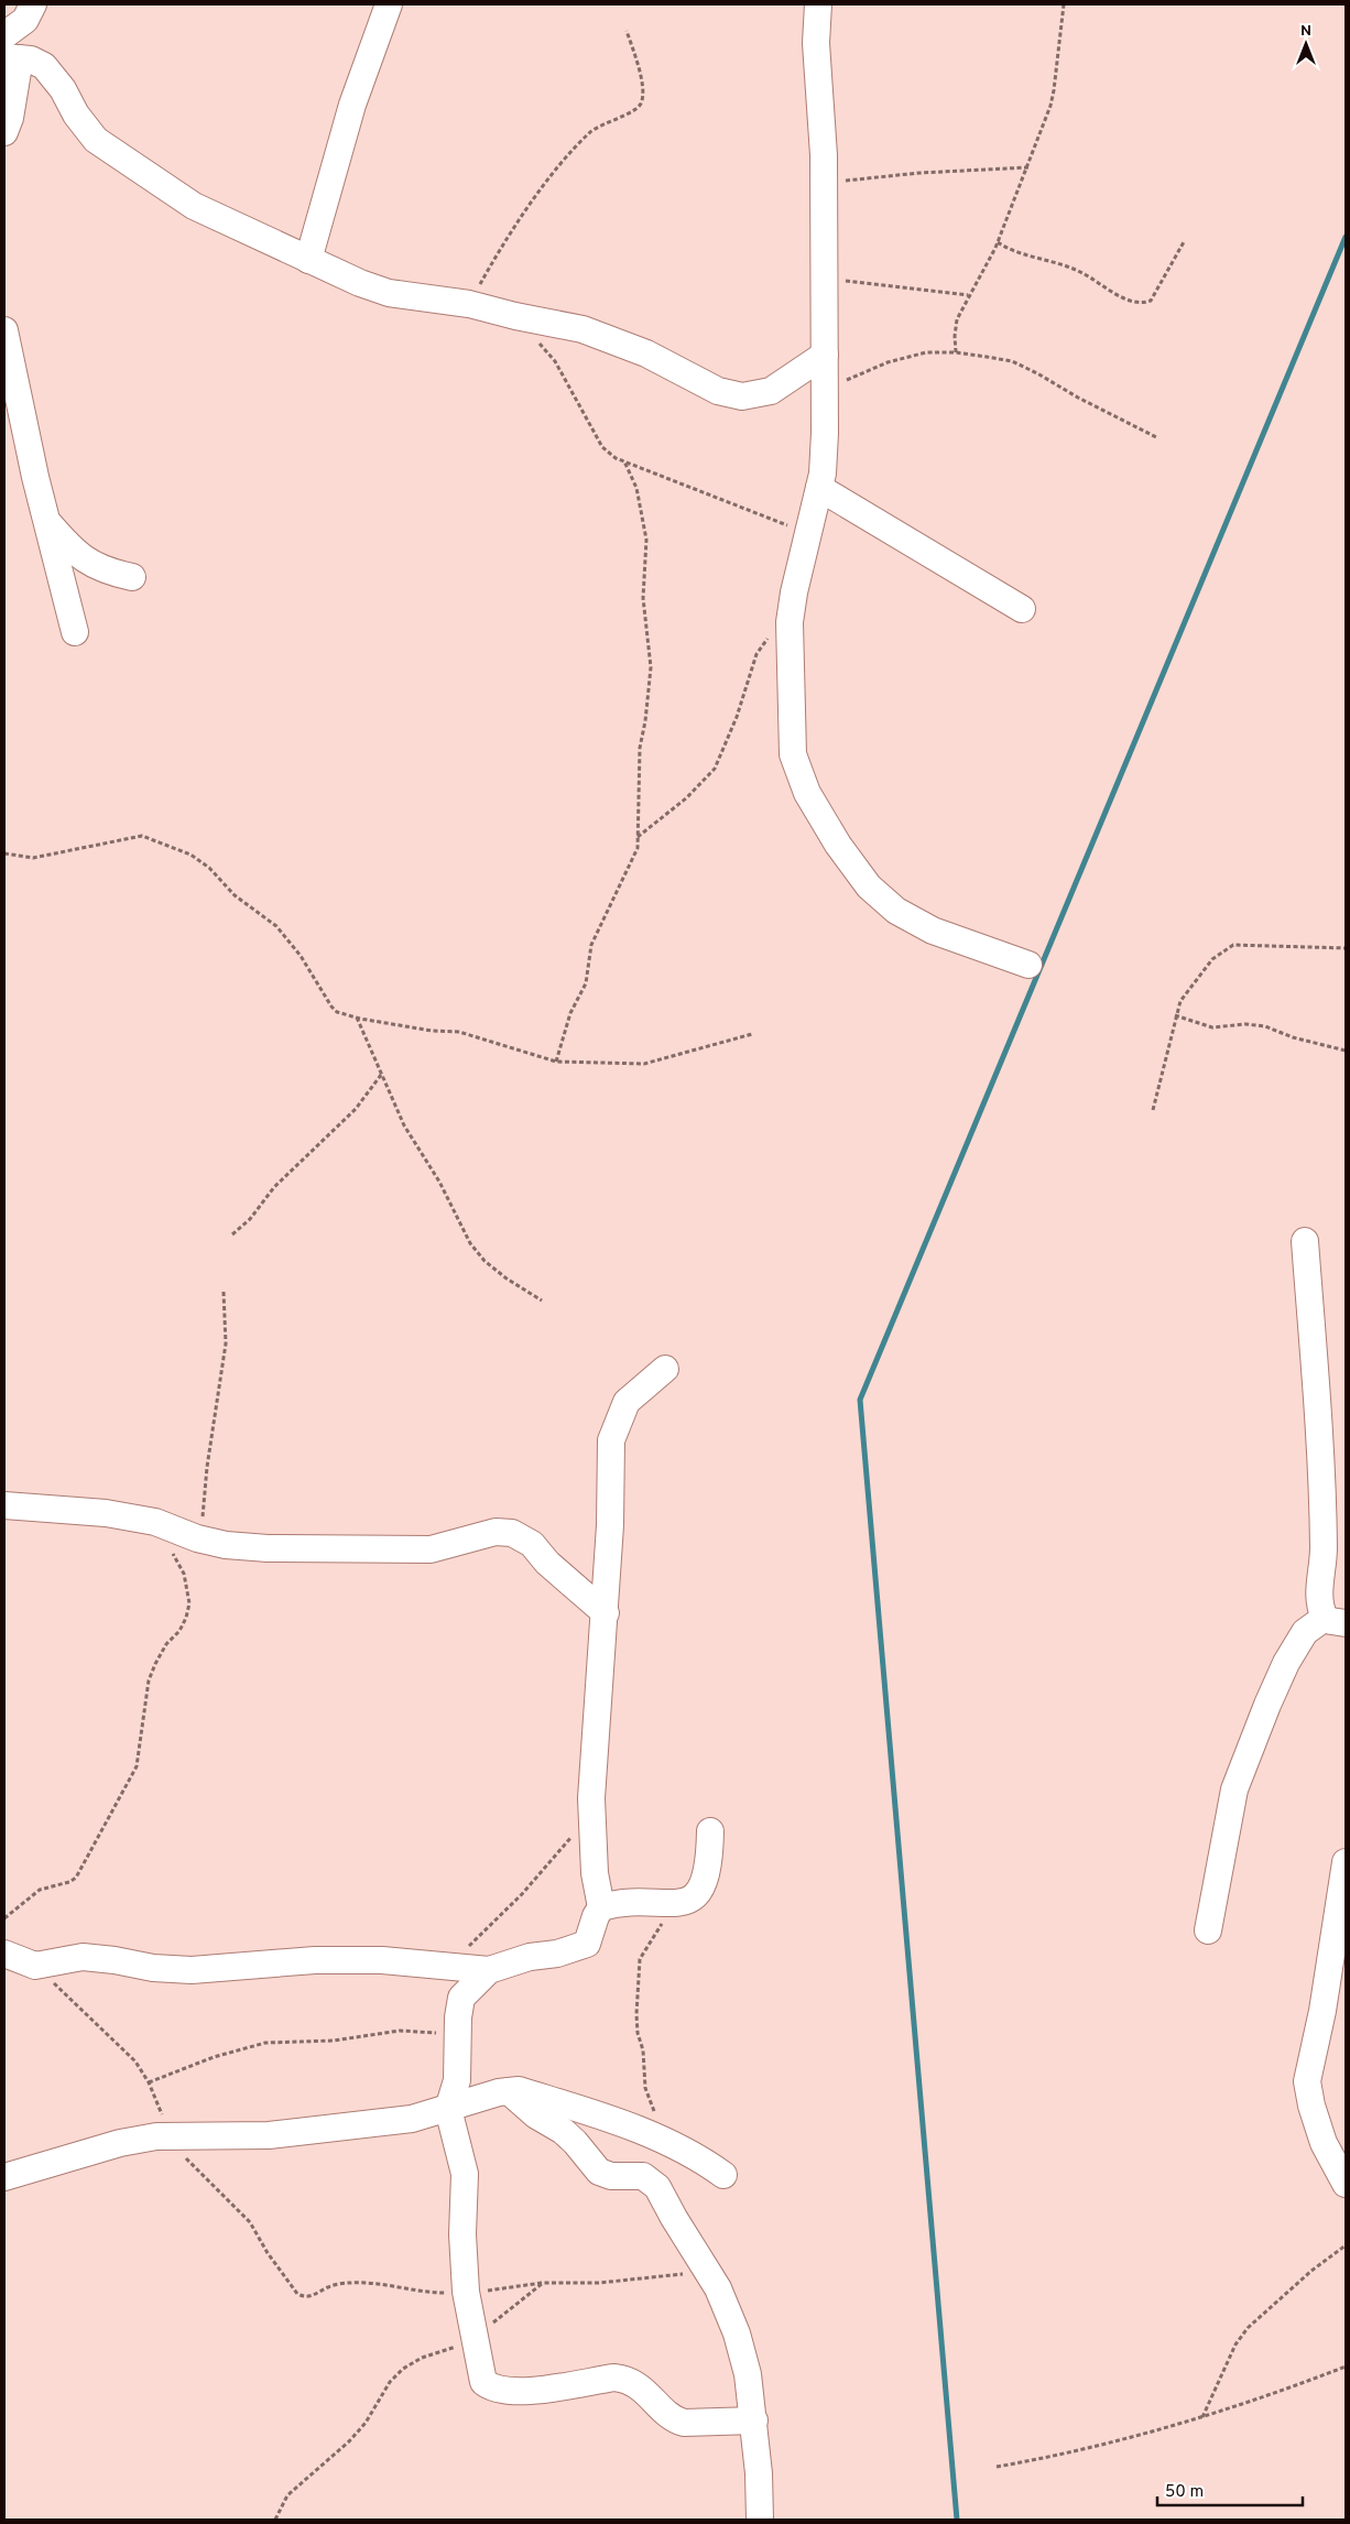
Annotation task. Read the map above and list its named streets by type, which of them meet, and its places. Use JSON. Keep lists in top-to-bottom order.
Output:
{
  "scale_bar": "50 m",
  "north": "top"
}
